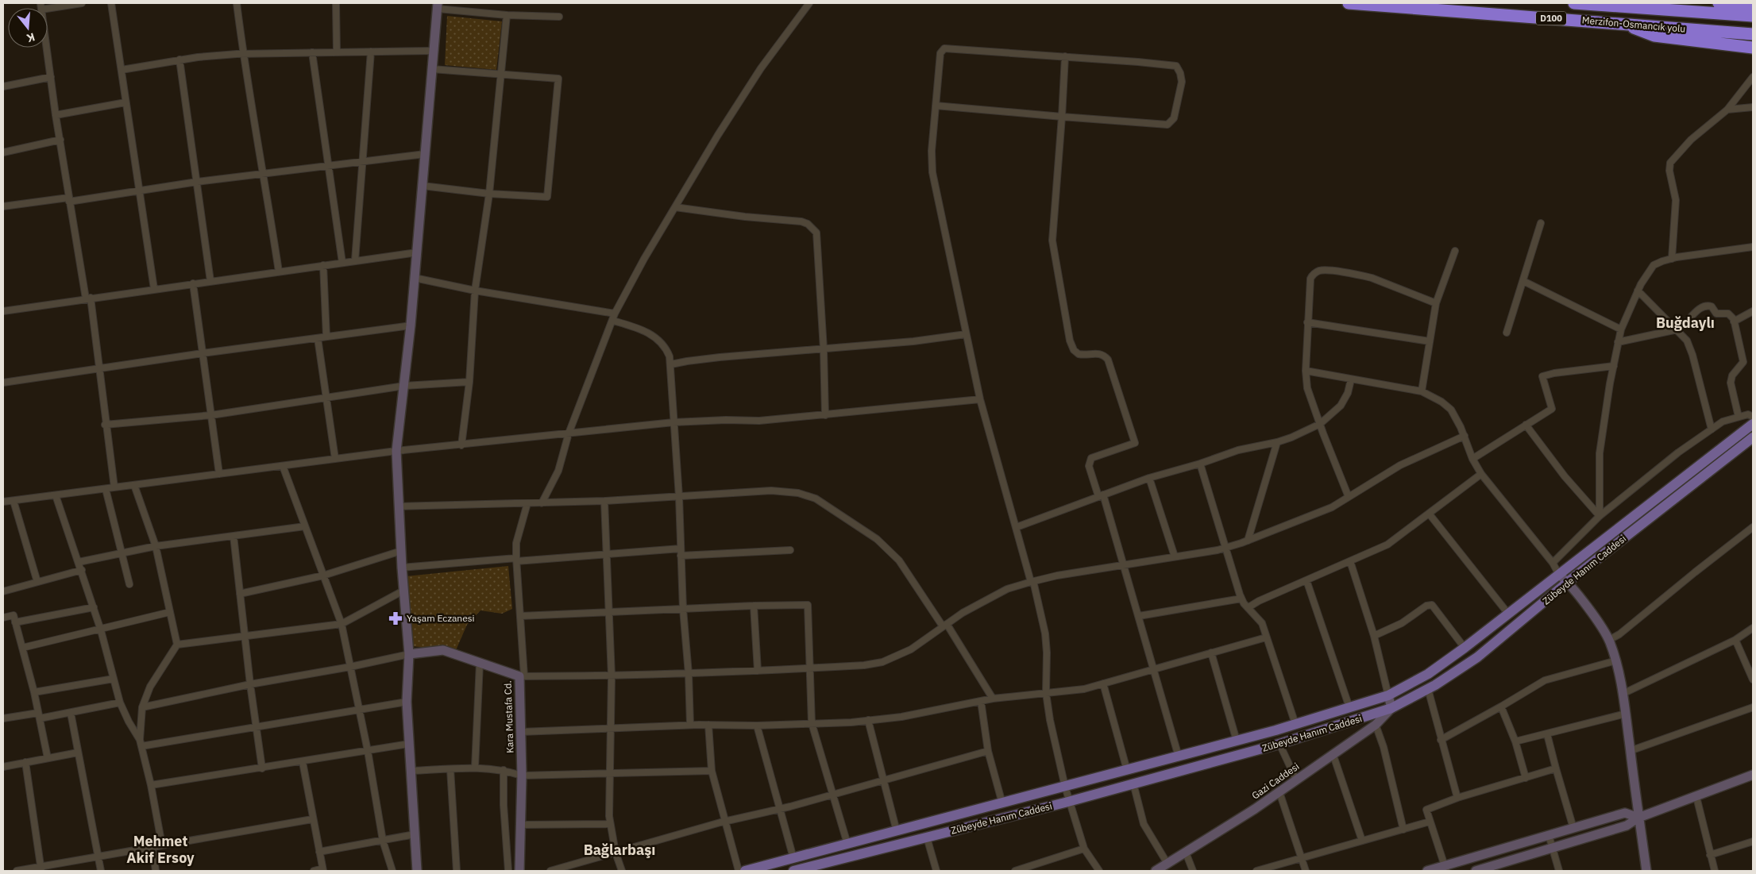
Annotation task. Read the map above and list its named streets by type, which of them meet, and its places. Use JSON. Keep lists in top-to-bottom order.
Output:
{
  "streets": {
    "highway": ["D100", "Merzifon-Osmancık yolu"],
    "main road": ["Zübeyde Hanım Caddesi"],
    "street": ["Kara Mustafa Cd.", "Gazi Caddesi"]
  },
  "crossings": [
    ["Zübeyde Hanım Caddesi", "Gazi Caddesi"]
  ],
  "districts": ["Buğdaylı", "Mehmet Akif Ersoy", "Bağlarbaşı"],
  "places": {
    "pharmacy": ["Yaşam Eczanesi"]
  },
  "north": "bottom"
}
